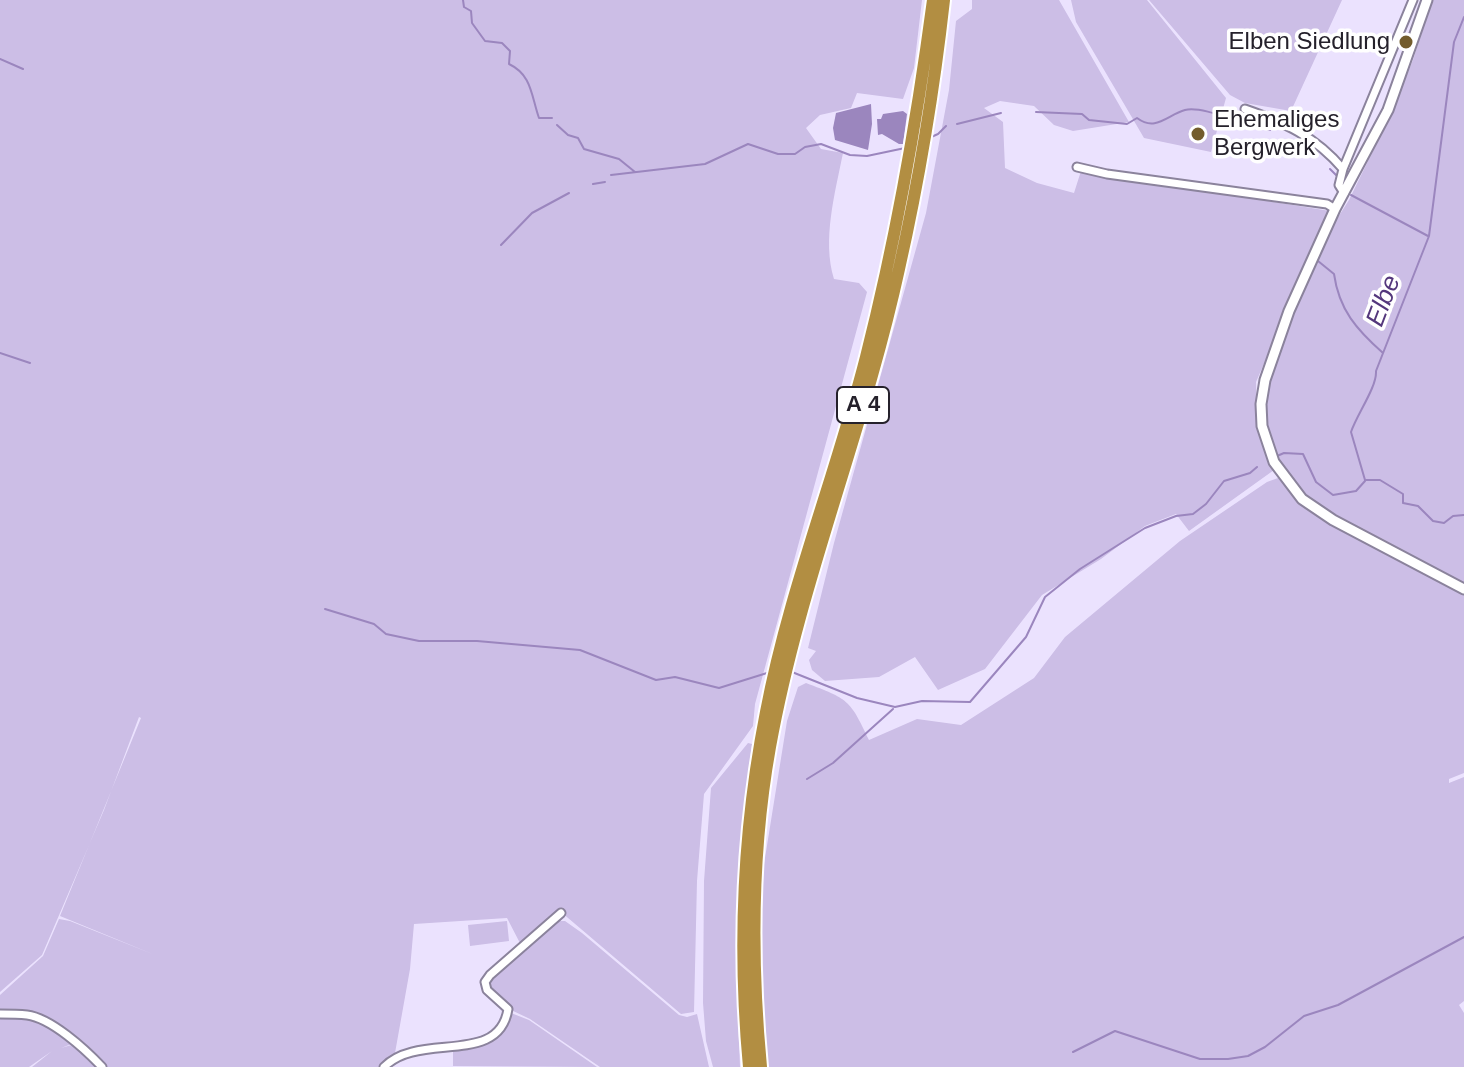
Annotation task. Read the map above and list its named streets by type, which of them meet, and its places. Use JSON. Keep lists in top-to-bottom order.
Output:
{
  "streets": {
    "highway": ["A 4"]
  },
  "water": ["Elbe"],
  "places": ["Elben Siedlung", "Ehemaliges Bergwerk"]
}
